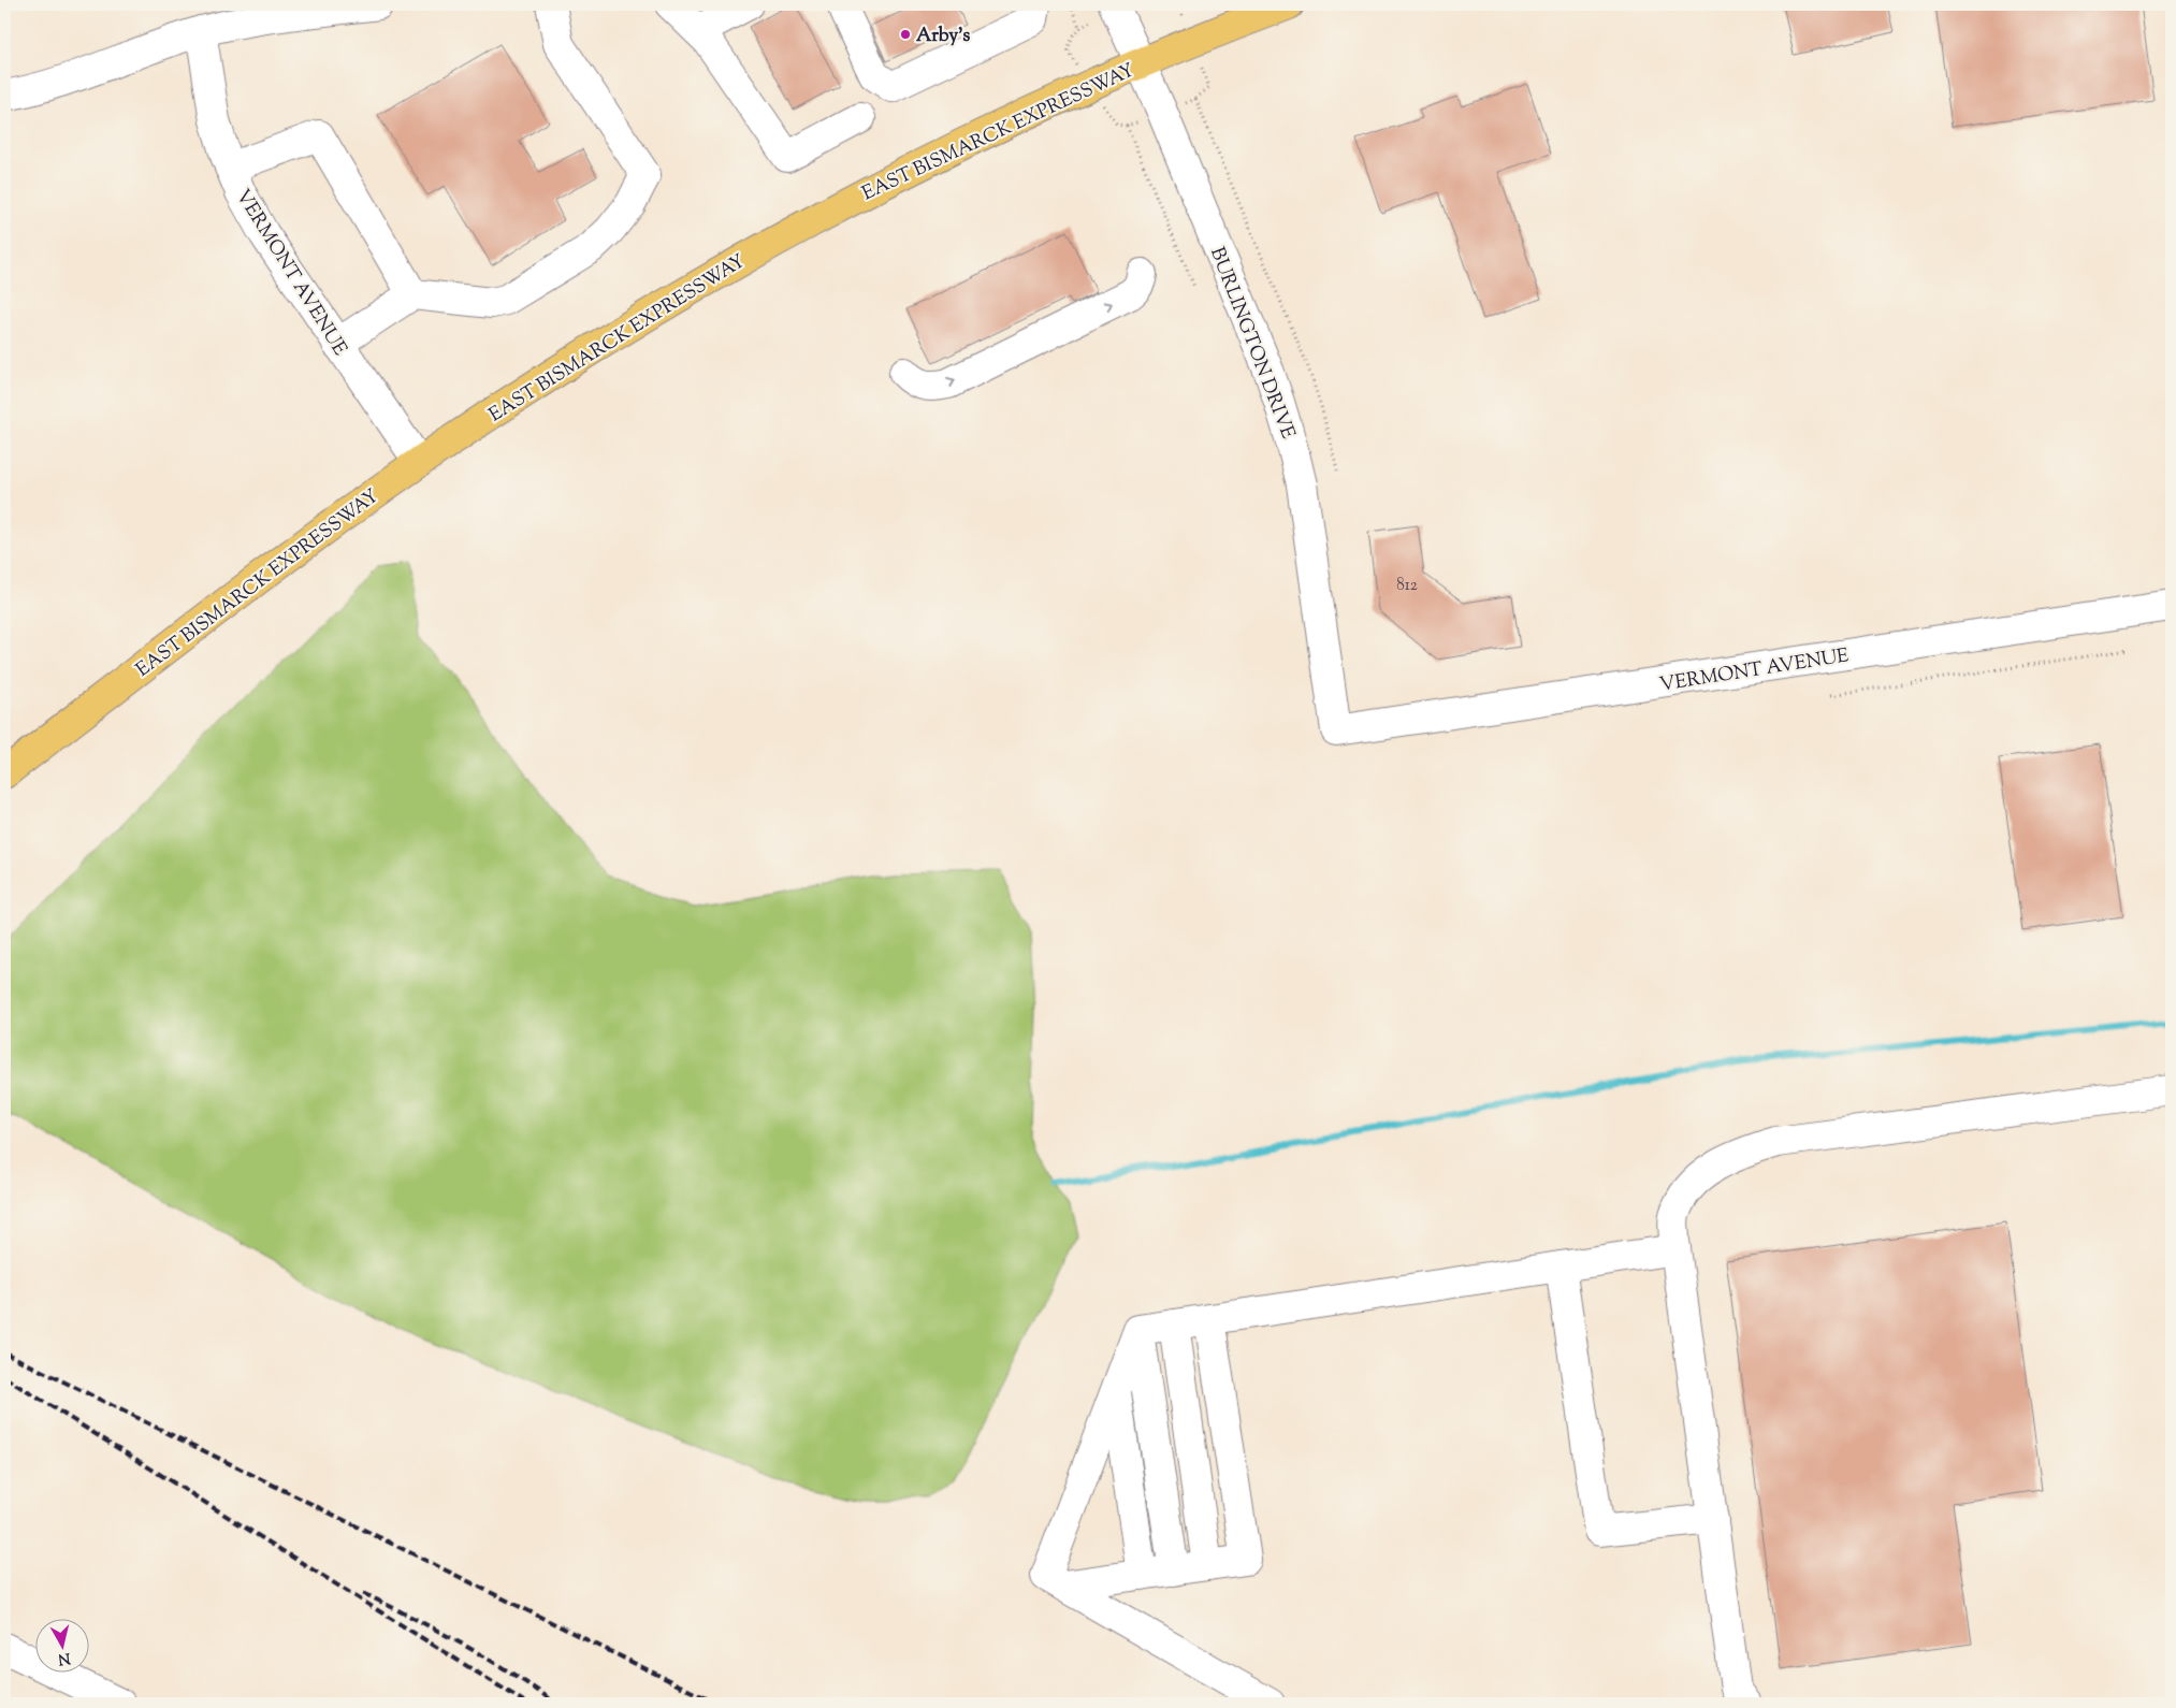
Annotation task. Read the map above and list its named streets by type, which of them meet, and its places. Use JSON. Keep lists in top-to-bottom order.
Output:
{
  "streets": {
    "main road": ["EAST BISMARCK EXPRESSWAY"],
    "street": ["VERMONT AVENUE", "BURLINGTON DRIVE"]
  },
  "crossings": [
    ["EAST BISMARCK EXPRESSWAY", "VERMONT AVENUE"],
    ["EAST BISMARCK EXPRESSWAY", "BURLINGTON DRIVE"],
    ["VERMONT AVENUE", "BURLINGTON DRIVE"]
  ],
  "places": ["Arby's"],
  "house_numbers": ["812"],
  "north": "bottom"
}
